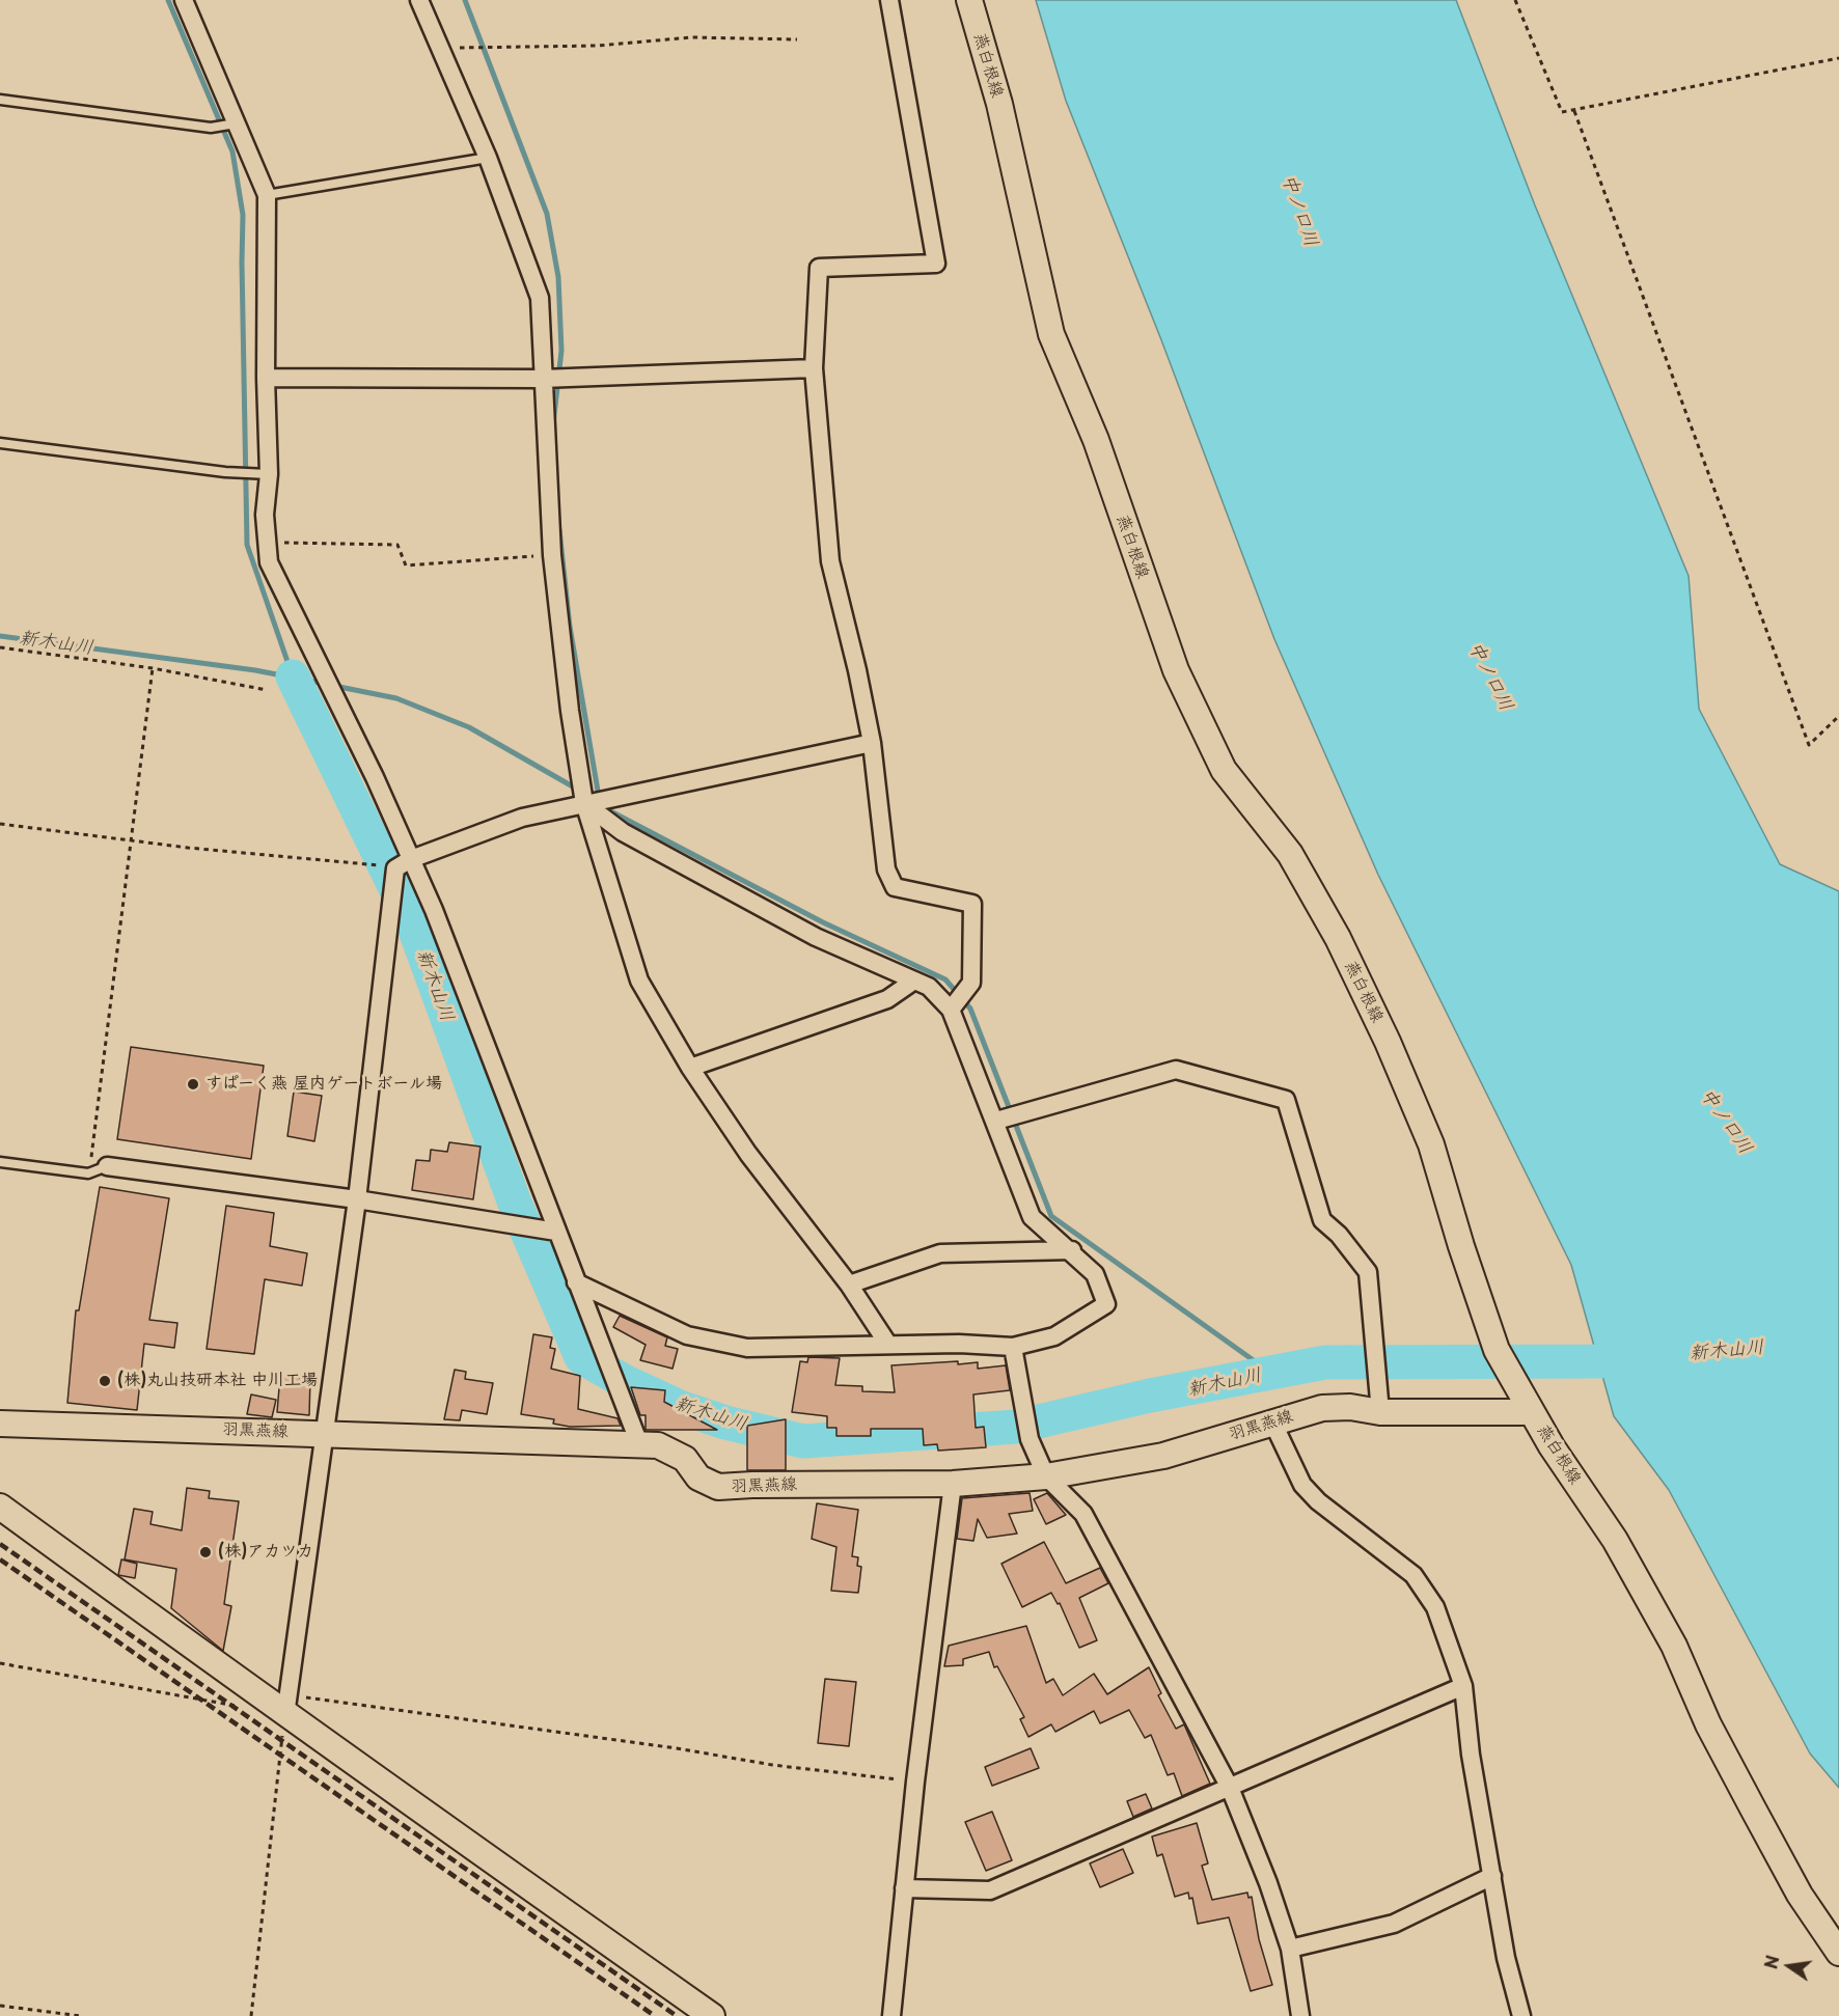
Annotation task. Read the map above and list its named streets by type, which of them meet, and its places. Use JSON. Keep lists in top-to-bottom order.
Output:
{
  "streets": {
    "main road": ["燕白根線", "羽黒燕線"]
  },
  "crossings": [
    ["燕白根線", "羽黒燕線"]
  ],
  "water": ["中ノ口川", "新木山川"],
  "places": ["すぱーく燕 屋内ゲートボール場", "(株)丸山技研本社 中川工場", "(株)アカツカ"],
  "north": "left"
}
